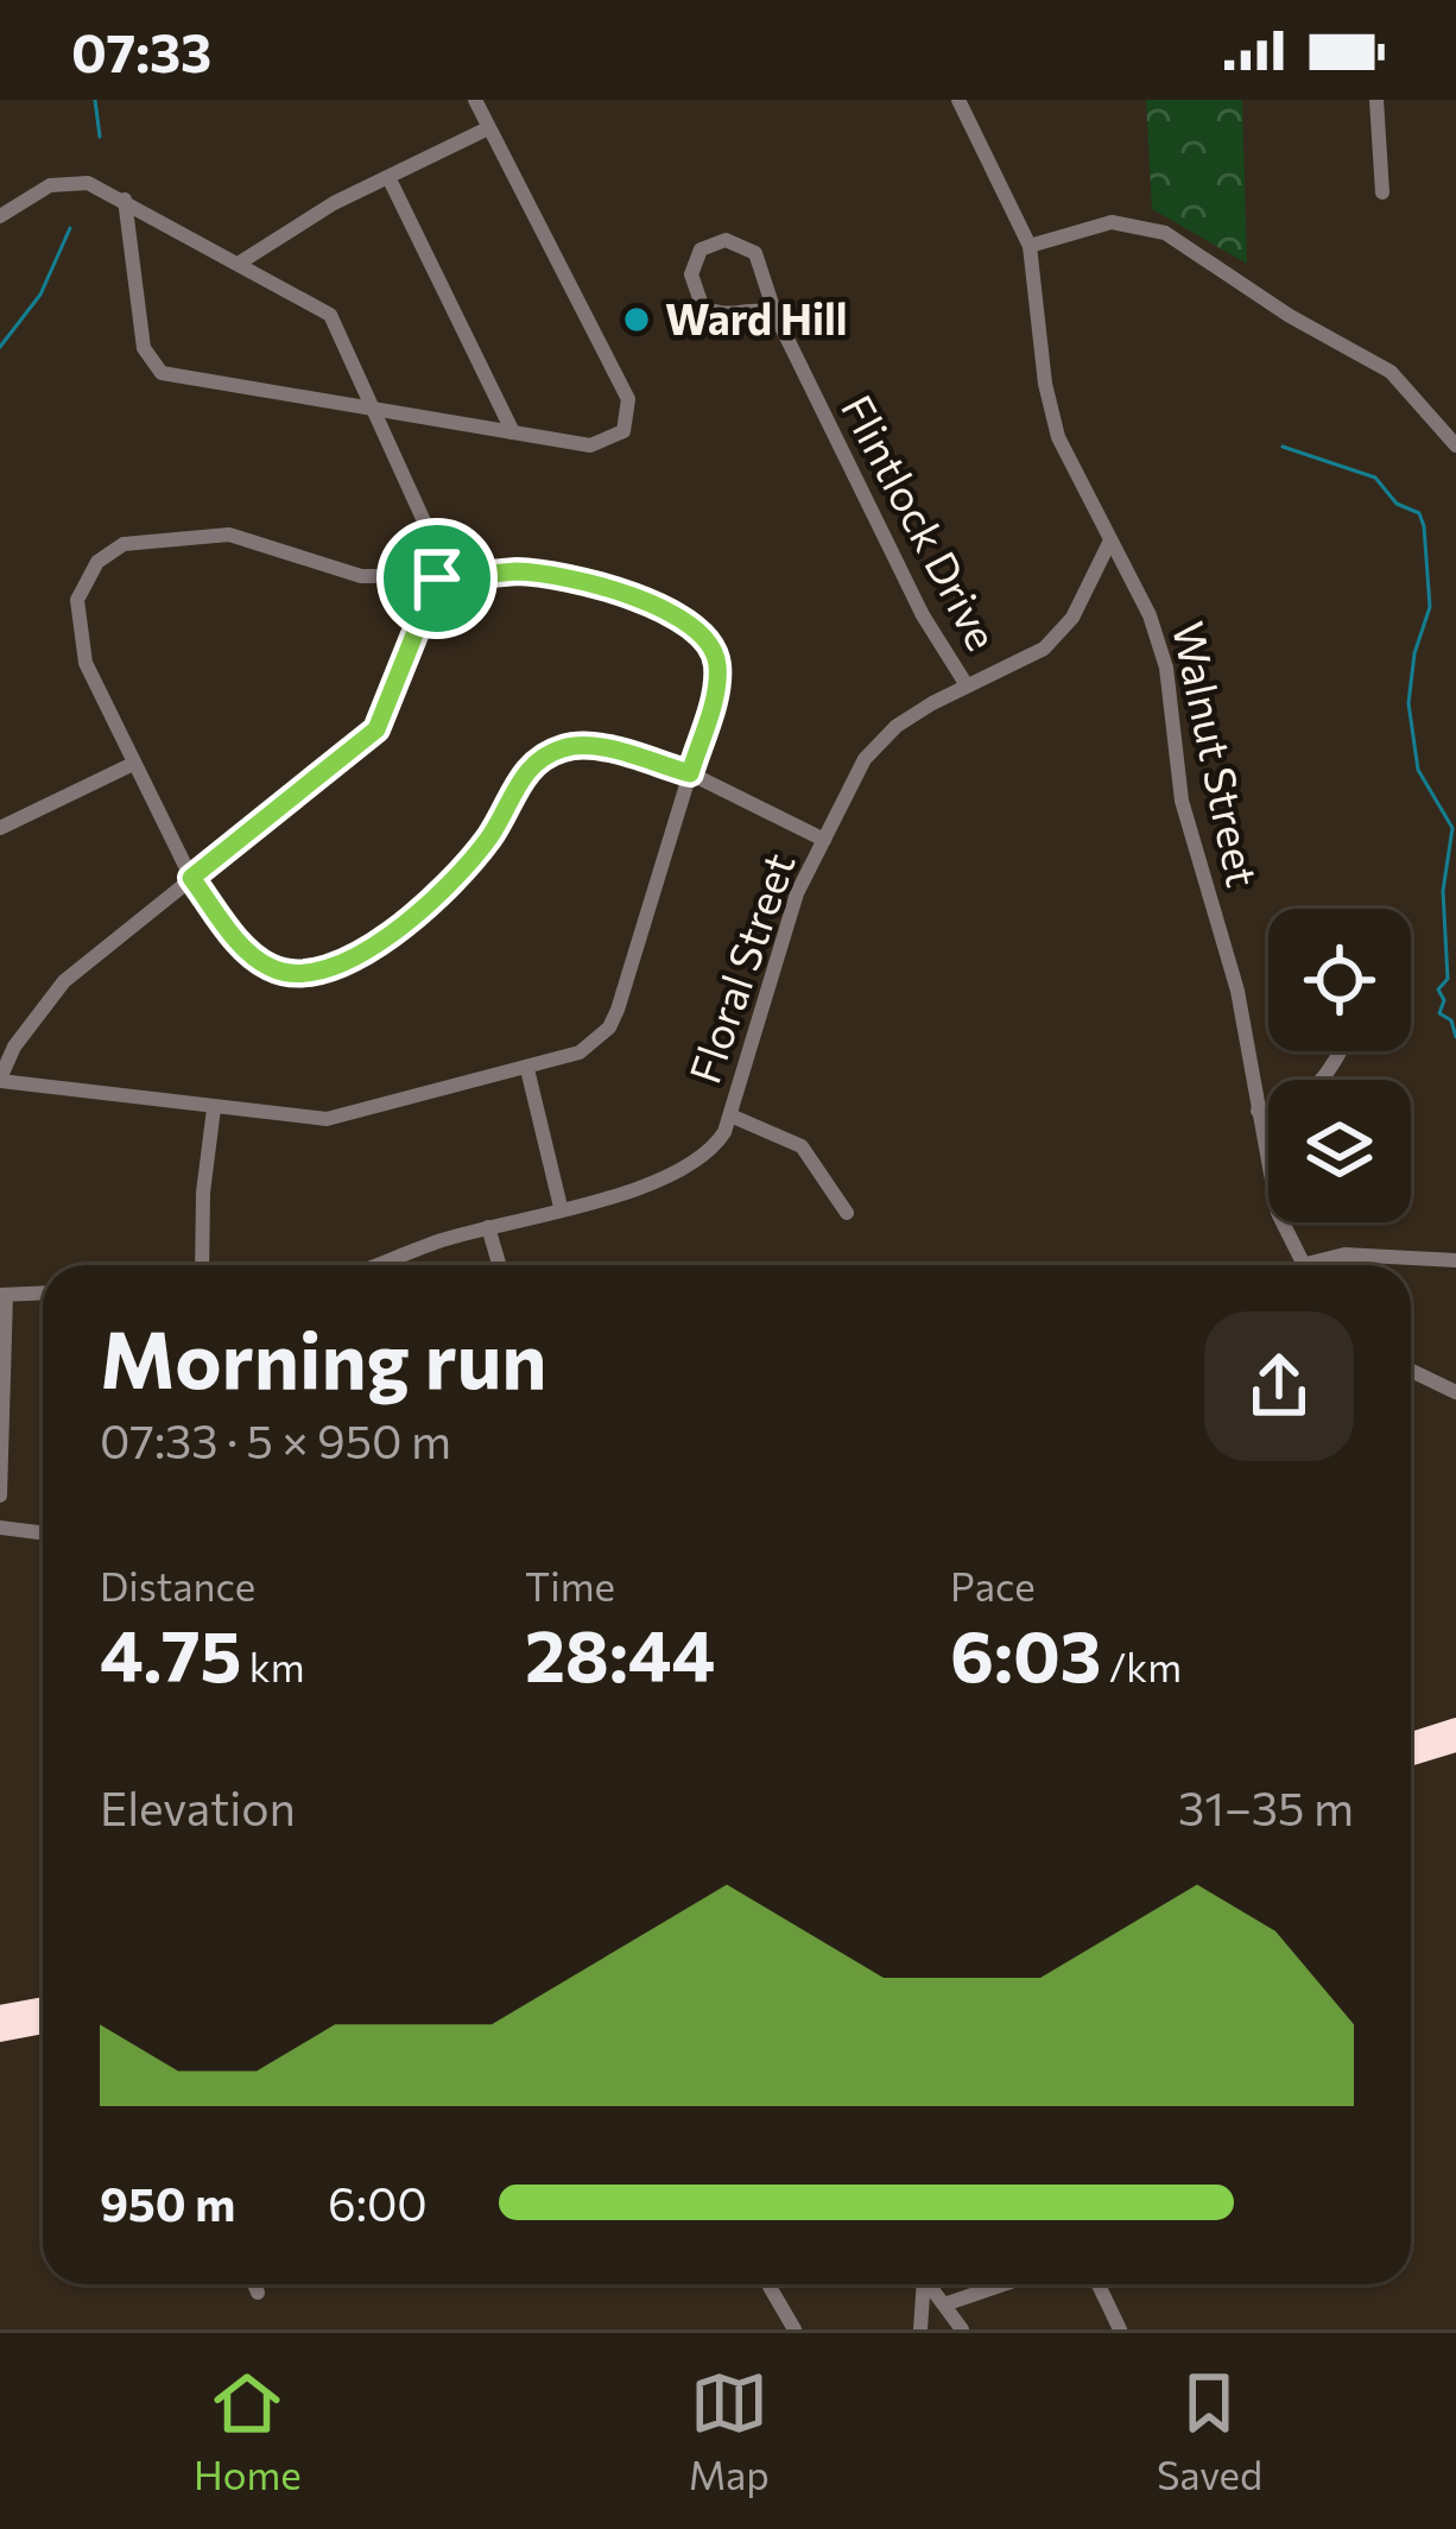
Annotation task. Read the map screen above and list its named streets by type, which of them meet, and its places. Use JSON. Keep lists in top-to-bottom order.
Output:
{
  "streets": {
    "street": ["Flintlock Drive", "Walnut Street", "Floral Street"]
  },
  "crossings": [
    ["Flintlock Drive", "Floral Street"],
    ["Walnut Street", "Floral Street"]
  ],
  "places": ["Ward Hill"],
  "page": {
    "status": "07:33",
    "heading": ["Morning run", "07:33 · 5 × 950 m"],
    "stats": [
      ["Distance", "4.75 km"],
      ["Time", "28:44"],
      ["Pace", "6:03 /km"]
    ],
    "chart": ["Elevation", "31–35 m"],
    "list": [
      {
        "name": "950 m",
        "note": "6:00"
      }
    ],
    "tabs": ["Home", "Map", "Saved"]
  }
}
